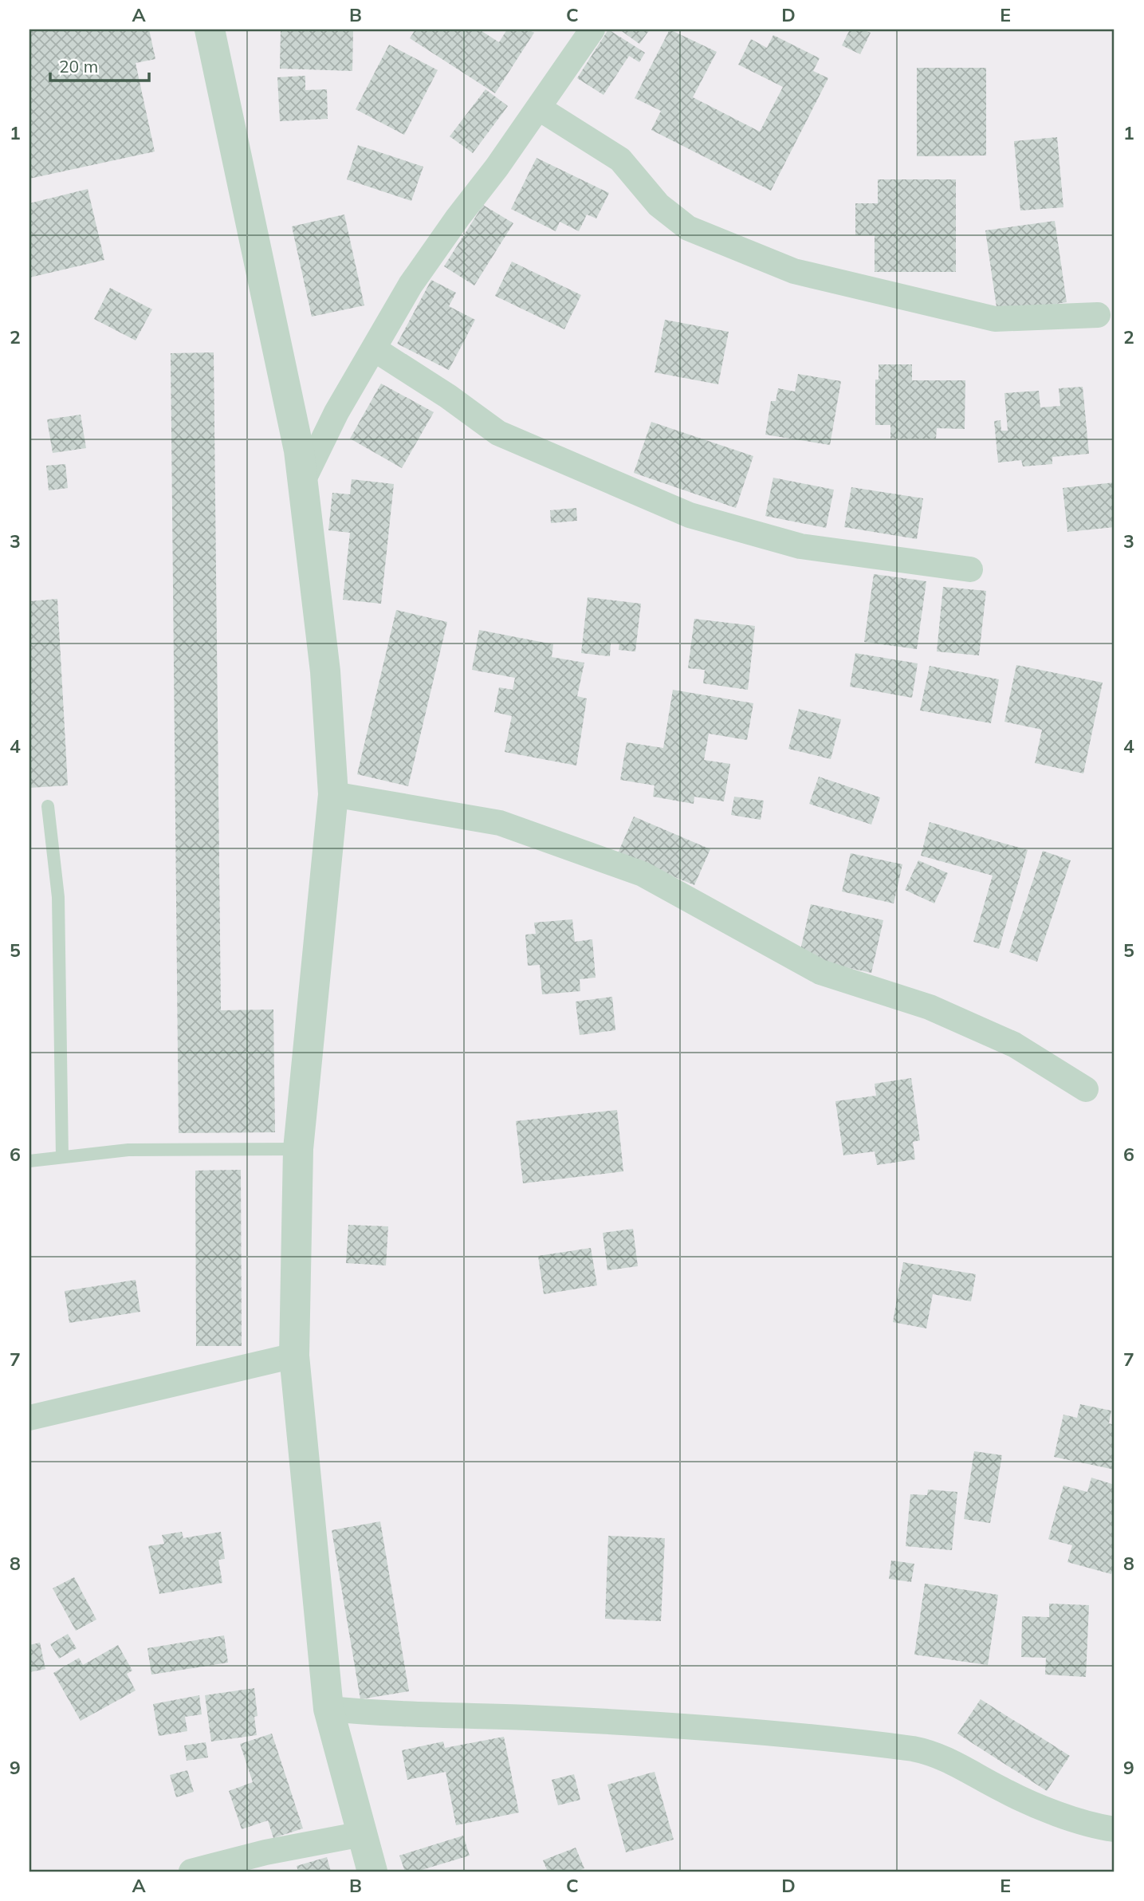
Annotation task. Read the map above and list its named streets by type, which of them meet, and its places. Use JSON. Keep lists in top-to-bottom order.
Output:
{
  "scale_bar": "20 m",
  "grid": {
    "columns": [
      "A",
      "B",
      "C",
      "D",
      "E"
    ],
    "rows": [
      "1",
      "2",
      "3",
      "4",
      "5",
      "6",
      "7",
      "8",
      "9"
    ]
  }
}
